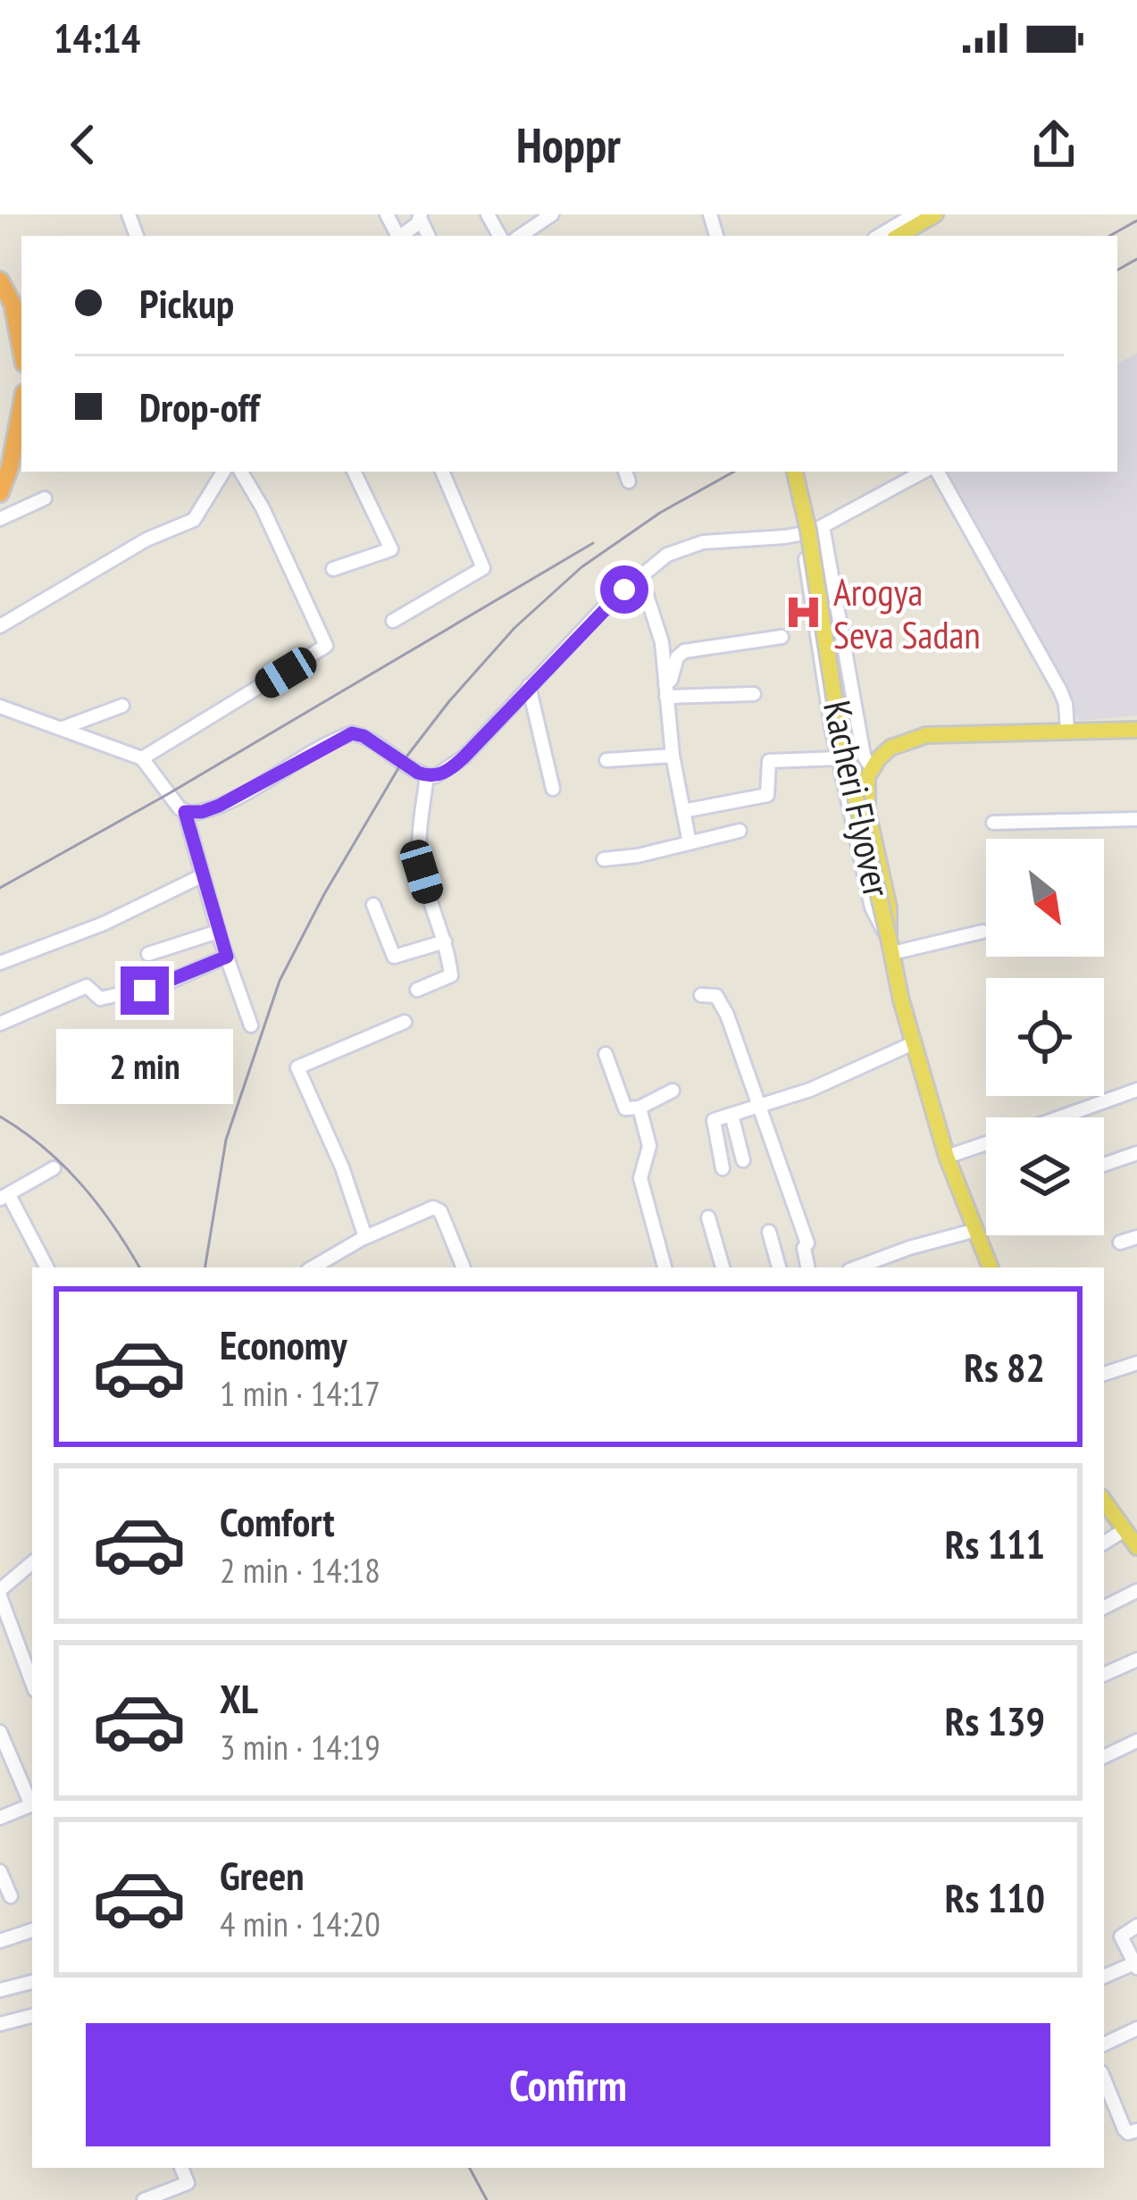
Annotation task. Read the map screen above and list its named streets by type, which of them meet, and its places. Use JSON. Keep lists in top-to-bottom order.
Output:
{
  "streets": {
    "main road": ["Kacheri Flyover"]
  },
  "places": {
    "hospital": ["Arogya Seva Sadan"]
  },
  "north": "bottom right",
  "page": {
    "status": "14:14",
    "header": "Hoppr",
    "banner": ["Pickup", "Drop-off"],
    "bubble": "2 min",
    "list": [
      {
        "name": "Economy",
        "note": "1 min · 14:17",
        "value": "Rs 82"
      },
      {
        "name": "Comfort",
        "note": "2 min · 14:18",
        "value": "Rs 111"
      },
      {
        "name": "XL",
        "note": "3 min · 14:19",
        "value": "Rs 139"
      },
      {
        "name": "Green",
        "note": "4 min · 14:20",
        "value": "Rs 110"
      }
    ],
    "buttons": "Confirm"
  }
}
